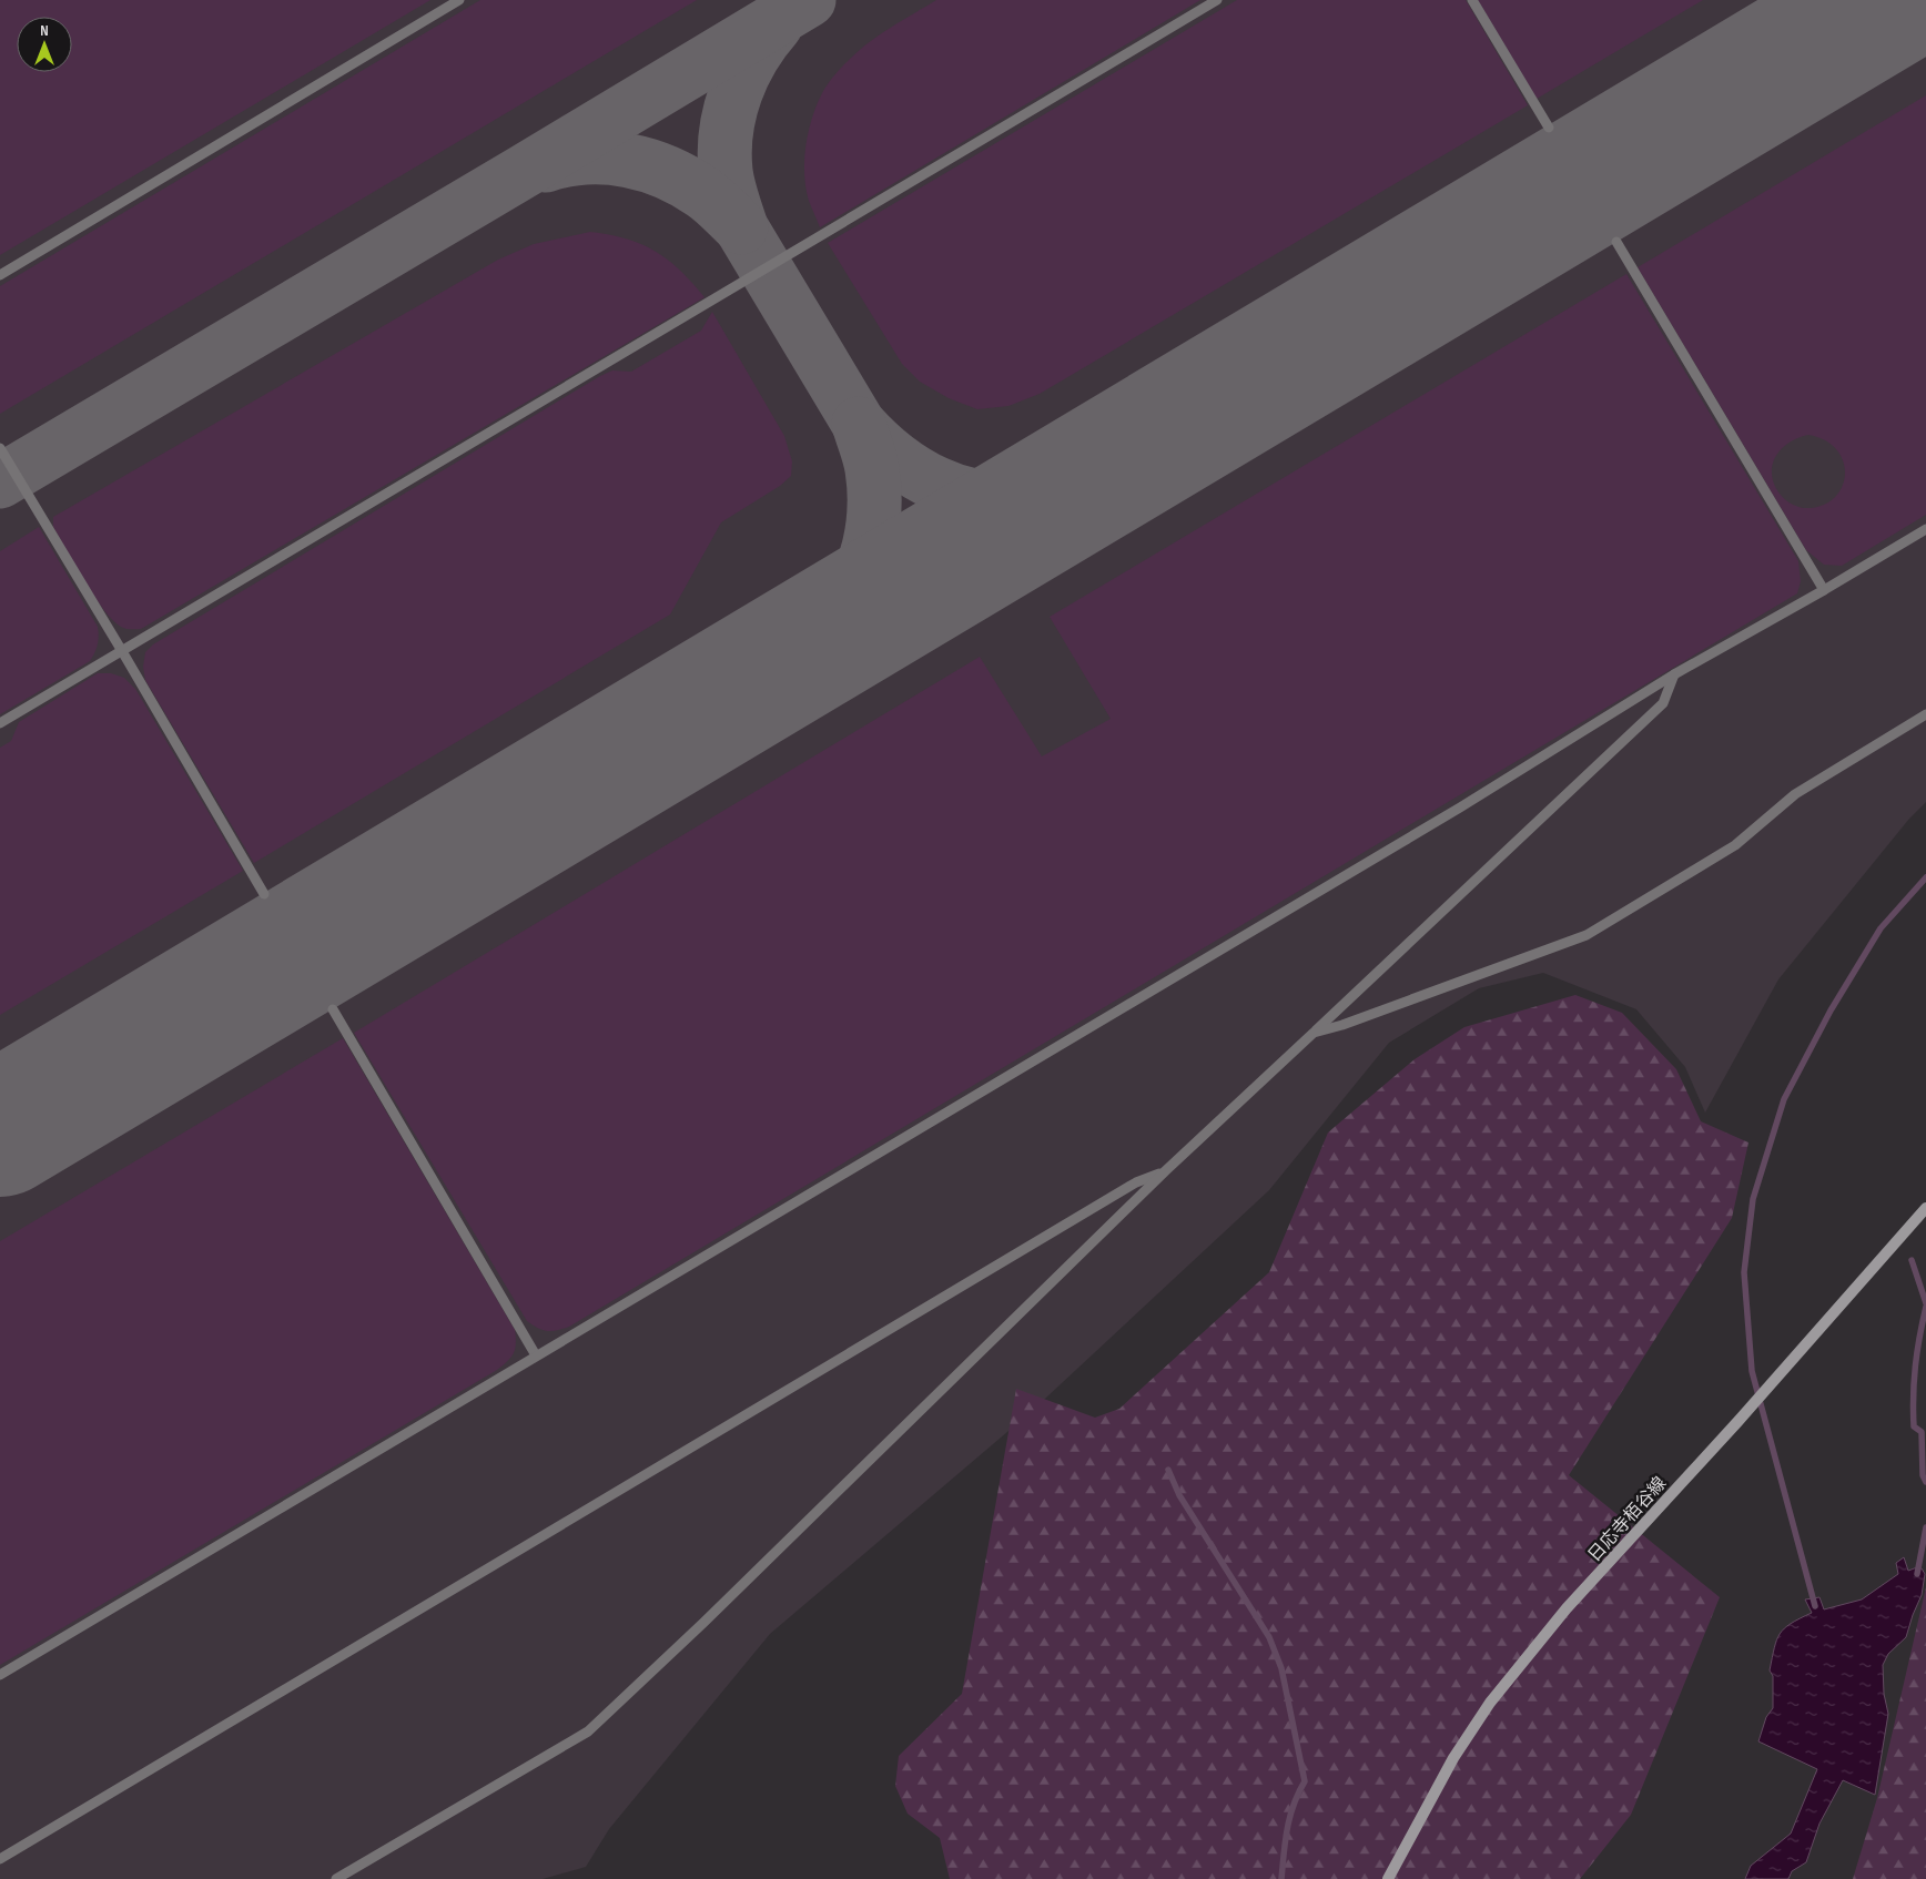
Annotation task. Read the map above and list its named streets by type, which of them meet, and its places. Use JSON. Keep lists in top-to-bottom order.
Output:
{
  "streets": {
    "main road": ["日応寺栢谷線"]
  },
  "north": "top"
}
